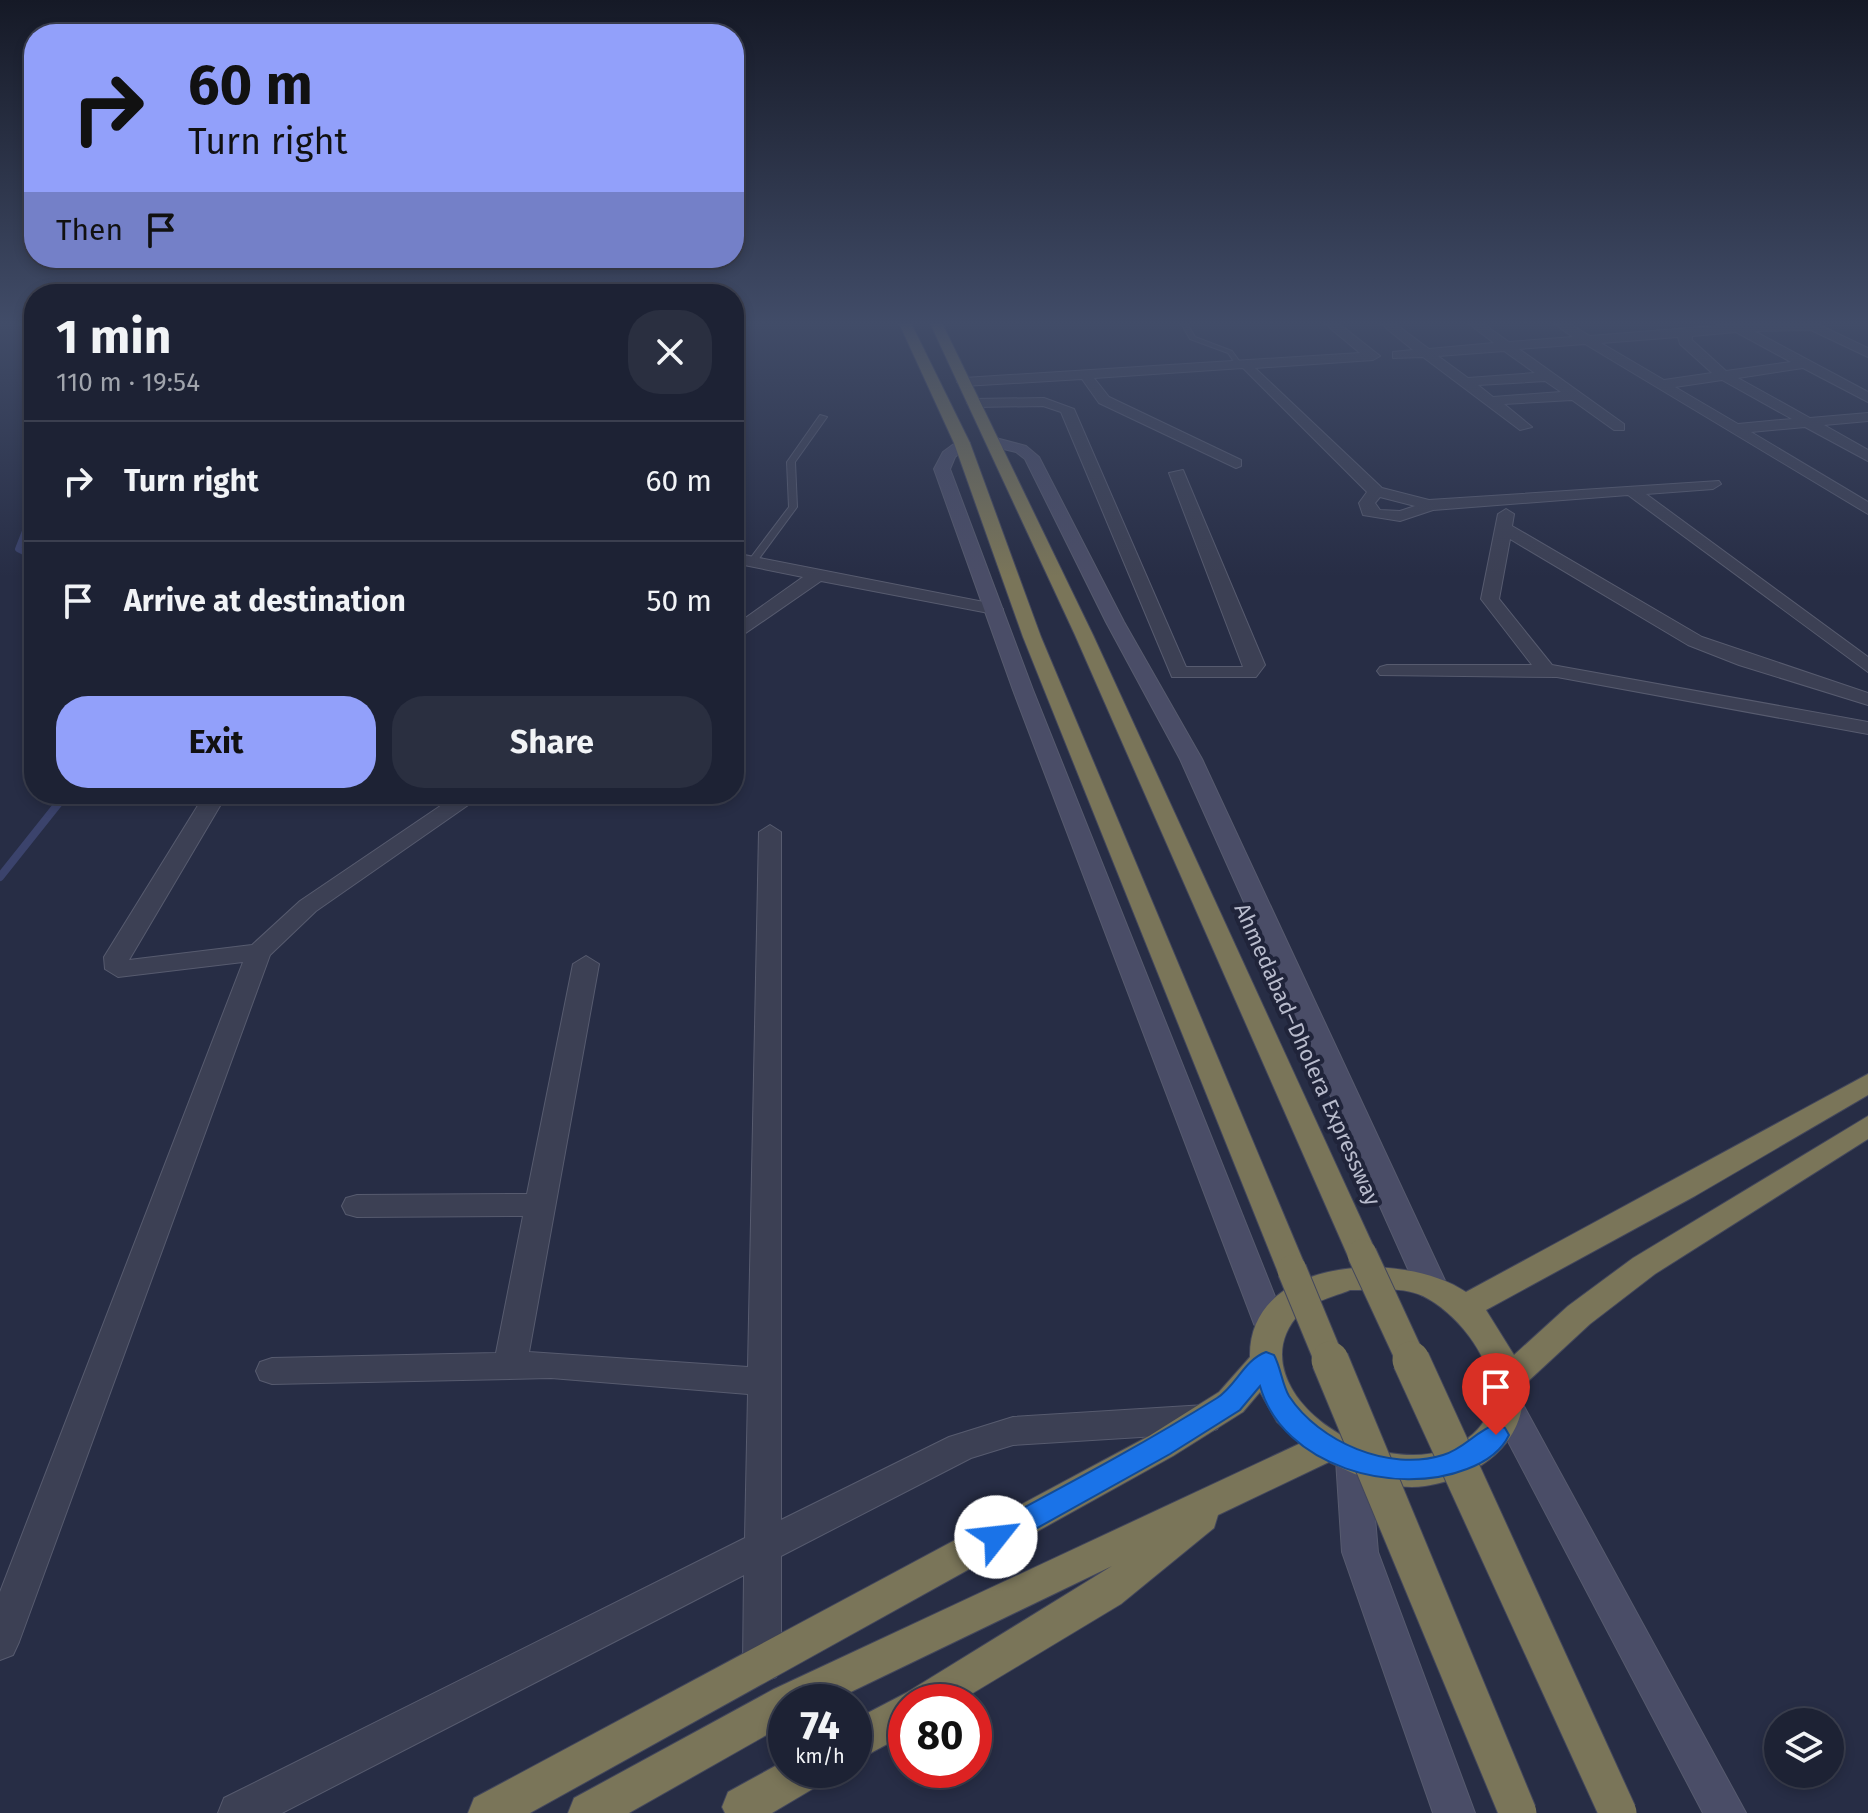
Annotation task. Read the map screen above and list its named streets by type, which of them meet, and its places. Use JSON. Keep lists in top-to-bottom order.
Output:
{
  "streets": {
    "highway": ["Ahmedabad–Dholera Expressway"]
  },
  "page": {
    "turn": ["60 m", "Turn right"],
    "then": "Then",
    "heading": ["1 min", "110 m · 19:54"],
    "list": [
      {
        "name": "Turn right",
        "value": "60 m"
      },
      {
        "name": "Arrive at destination",
        "value": "50 m"
      }
    ],
    "buttons": ["Exit", "Share"],
    "speed": "74 km/h",
    "limit": "80"
  }
}
